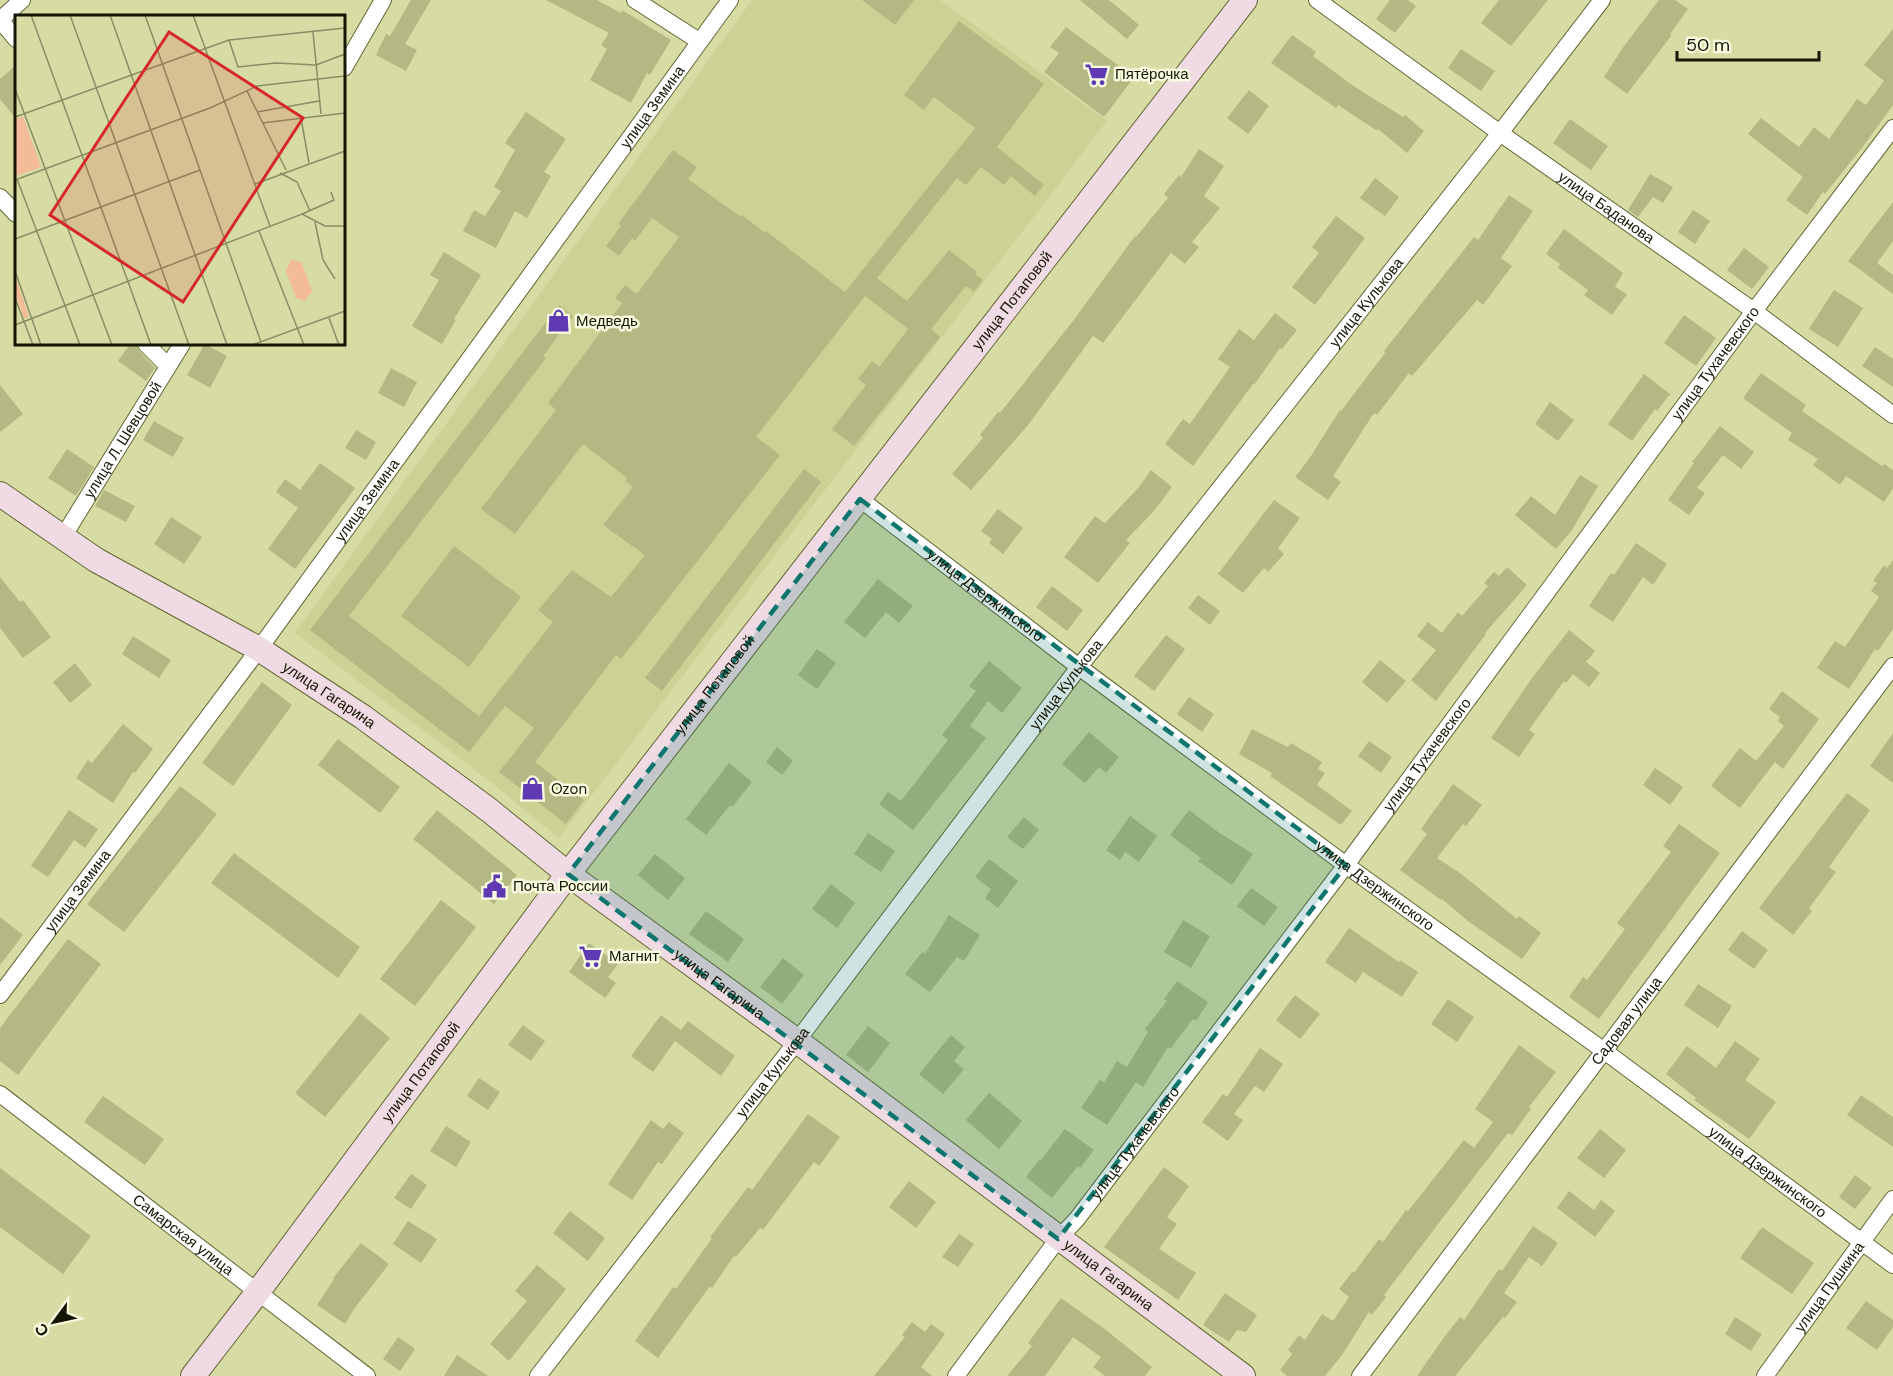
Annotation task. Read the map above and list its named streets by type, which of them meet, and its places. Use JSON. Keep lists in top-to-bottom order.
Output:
{
  "streets": {
    "main road": ["улица Потаповой", "улица Гагарина"],
    "street": [
      "улица Земина",
      "улица Баданова",
      "улица Кулькова",
      "улица Тухачевского",
      "улица Л. Шевцовой",
      "улица Дзержинского",
      "Садовая улица",
      "Самарская улица",
      "улица Пушкина"
    ]
  },
  "crossings": [
    ["улица Земина", "улица Гагарина"],
    ["улица Баданова", "улица Кулькова"],
    ["улица Баданова", "улица Тухачевского"],
    ["улица Потаповой", "улица Дзержинского"],
    ["улица Потаповой", "улица Гагарина"],
    ["улица Потаповой", "Самарская улица"],
    ["улица Кулькова", "улица Дзержинского"],
    ["улица Кулькова", "улица Гагарина"],
    ["улица Тухачевского", "улица Дзержинского"],
    ["улица Тухачевского", "улица Гагарина"],
    ["улица Л. Шевцовой", "улица Гагарина"],
    ["улица Дзержинского", "Садовая улица"],
    ["улица Дзержинского", "улица Пушкина"]
  ],
  "places": {
    "supermarket": ["Пятёрочка", "Магнит"],
    "shop": ["Медведь", "Ozon"],
    "public building": ["Почта России"]
  },
  "scale_bar": "50 m",
  "north": "bottom left"
}
